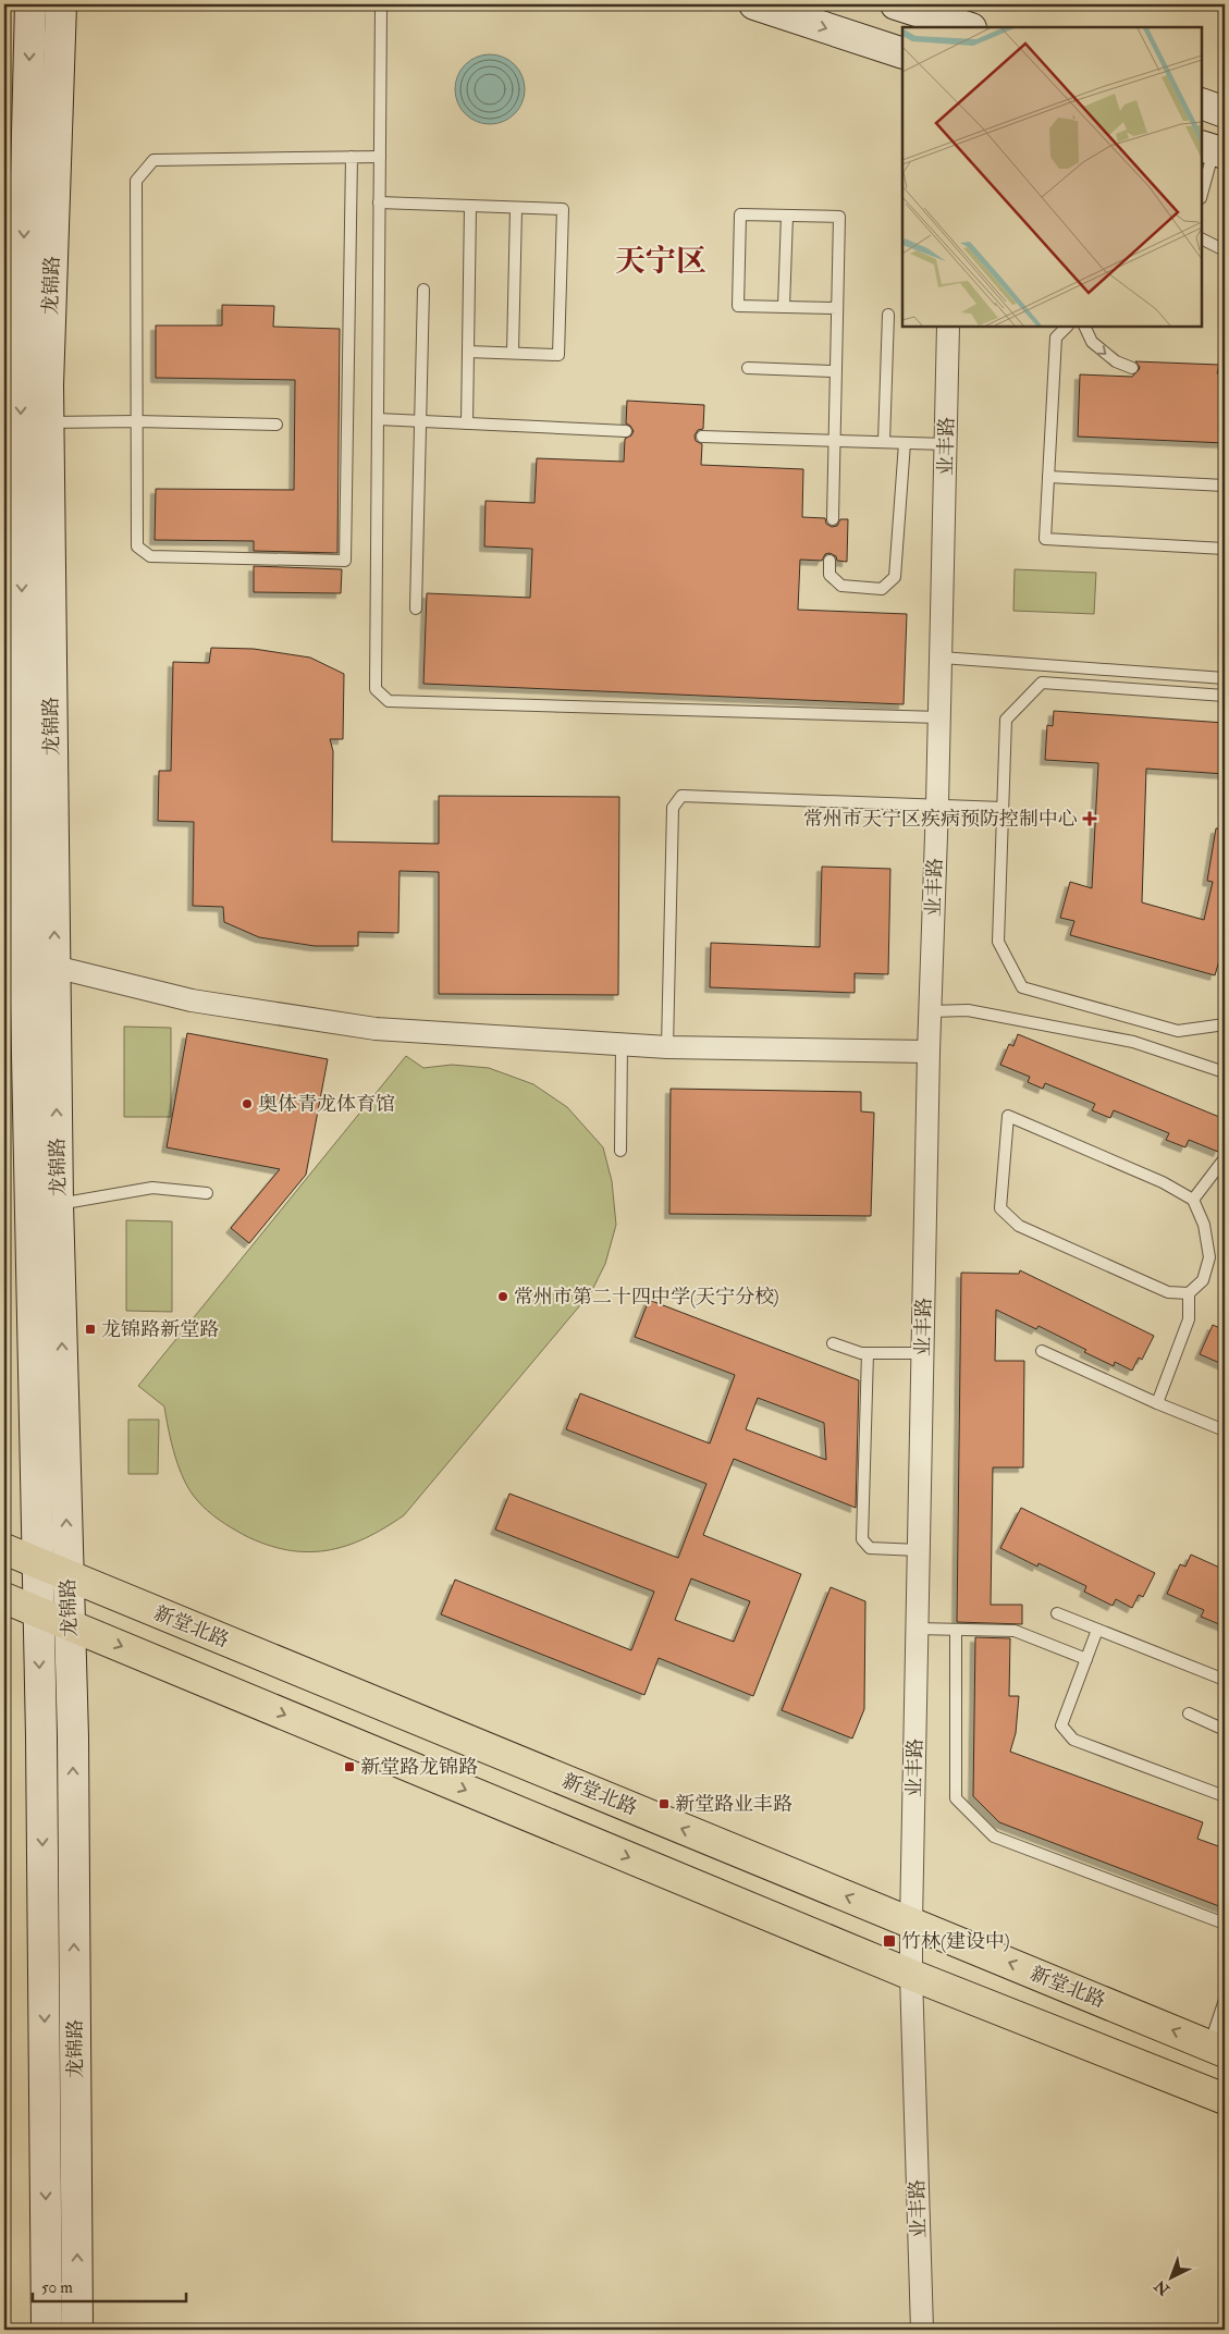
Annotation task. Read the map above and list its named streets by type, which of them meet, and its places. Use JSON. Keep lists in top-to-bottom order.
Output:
{
  "streets": {
    "main road": ["龙锦路", "新堂北路"],
    "street": ["业丰路"]
  },
  "crossings": [
    ["龙锦路", "新堂北路"],
    ["业丰路", "新堂北路"]
  ],
  "districts": ["天宁区"],
  "places": {
    "health": ["常州市天宁区疾病预防控制中心"],
    "other": ["奥体青龙体育馆", "常州市第二十四中学(天宁分校)"],
    "transit": [
      "龙锦路新堂路",
      "新堂路龙锦路",
      "新堂路业丰路",
      "竹林(建设中)"
    ]
  },
  "scale_bar": "50 m",
  "north": "bottom left"
}
